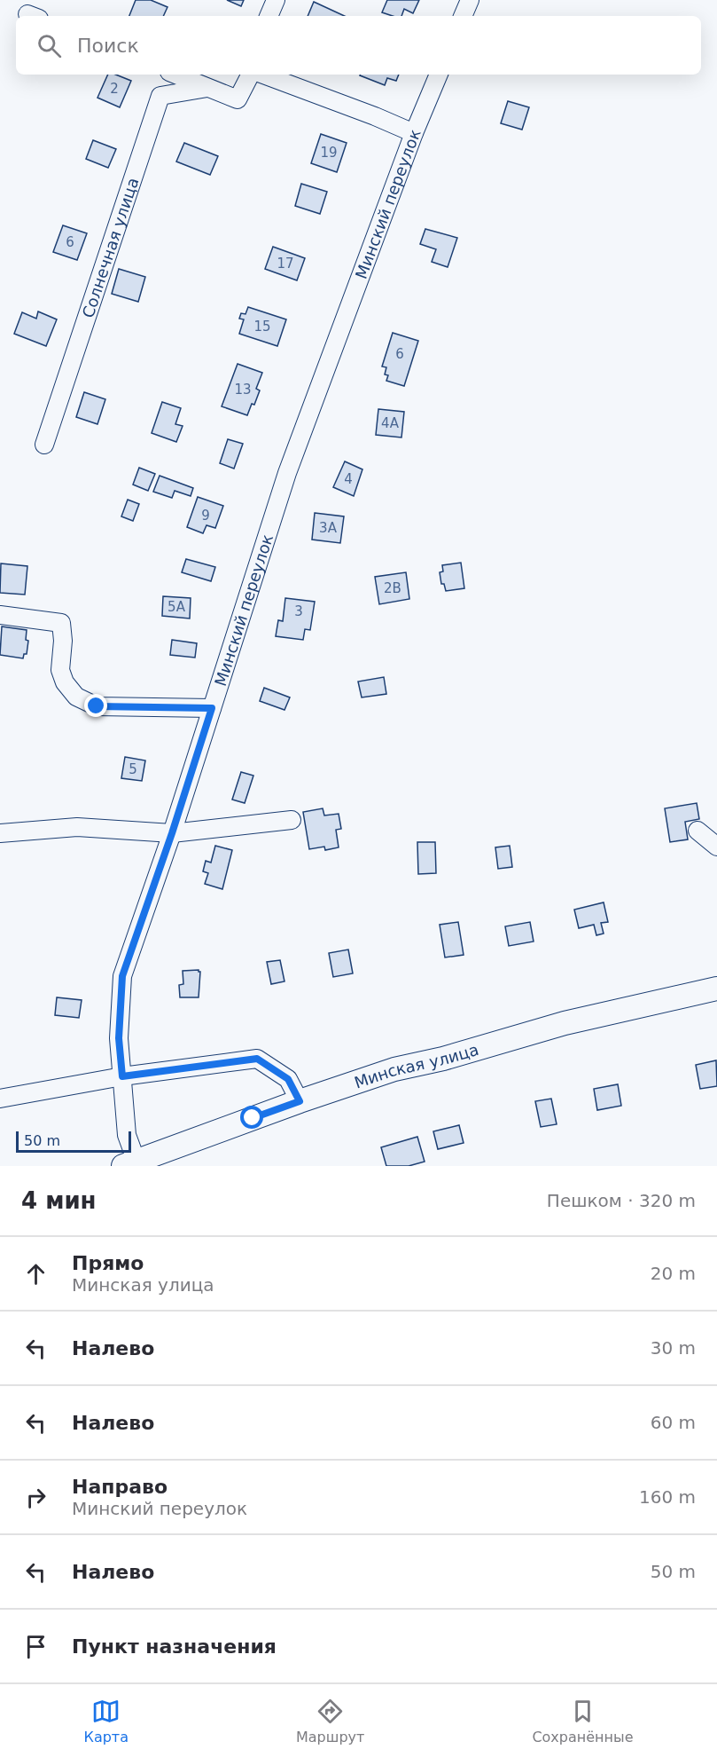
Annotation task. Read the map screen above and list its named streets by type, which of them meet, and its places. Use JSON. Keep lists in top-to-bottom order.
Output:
{
  "streets": {
    "main road": ["Минская улица"],
    "street": ["Минский переулок", "Солнечная улица"]
  },
  "crossings": [
    ["Минский переулок", "Минская улица"]
  ],
  "house_numbers": [
    "2",
    "19",
    "6",
    "17",
    "15",
    "6",
    "13",
    "4А",
    "4",
    "9",
    "3А",
    "2В",
    "5А",
    "3",
    "5"
  ],
  "scale_bar": "50 m",
  "page": {
    "search": "Поиск",
    "scale": "50 m",
    "heading": ["4 мин", "Пешком · 320 m"],
    "list": [
      ["Прямо", "Минская улица", "20 m"],
      ["Налево", "30 m"],
      ["Налево", "60 m"],
      ["Направо", "Минский переулок", "160 m"],
      ["Налево", "50 m"],
      "Пункт назначения"
    ],
    "nav": ["Карта", "Маршрут", "Сохранённые"]
  }
}
